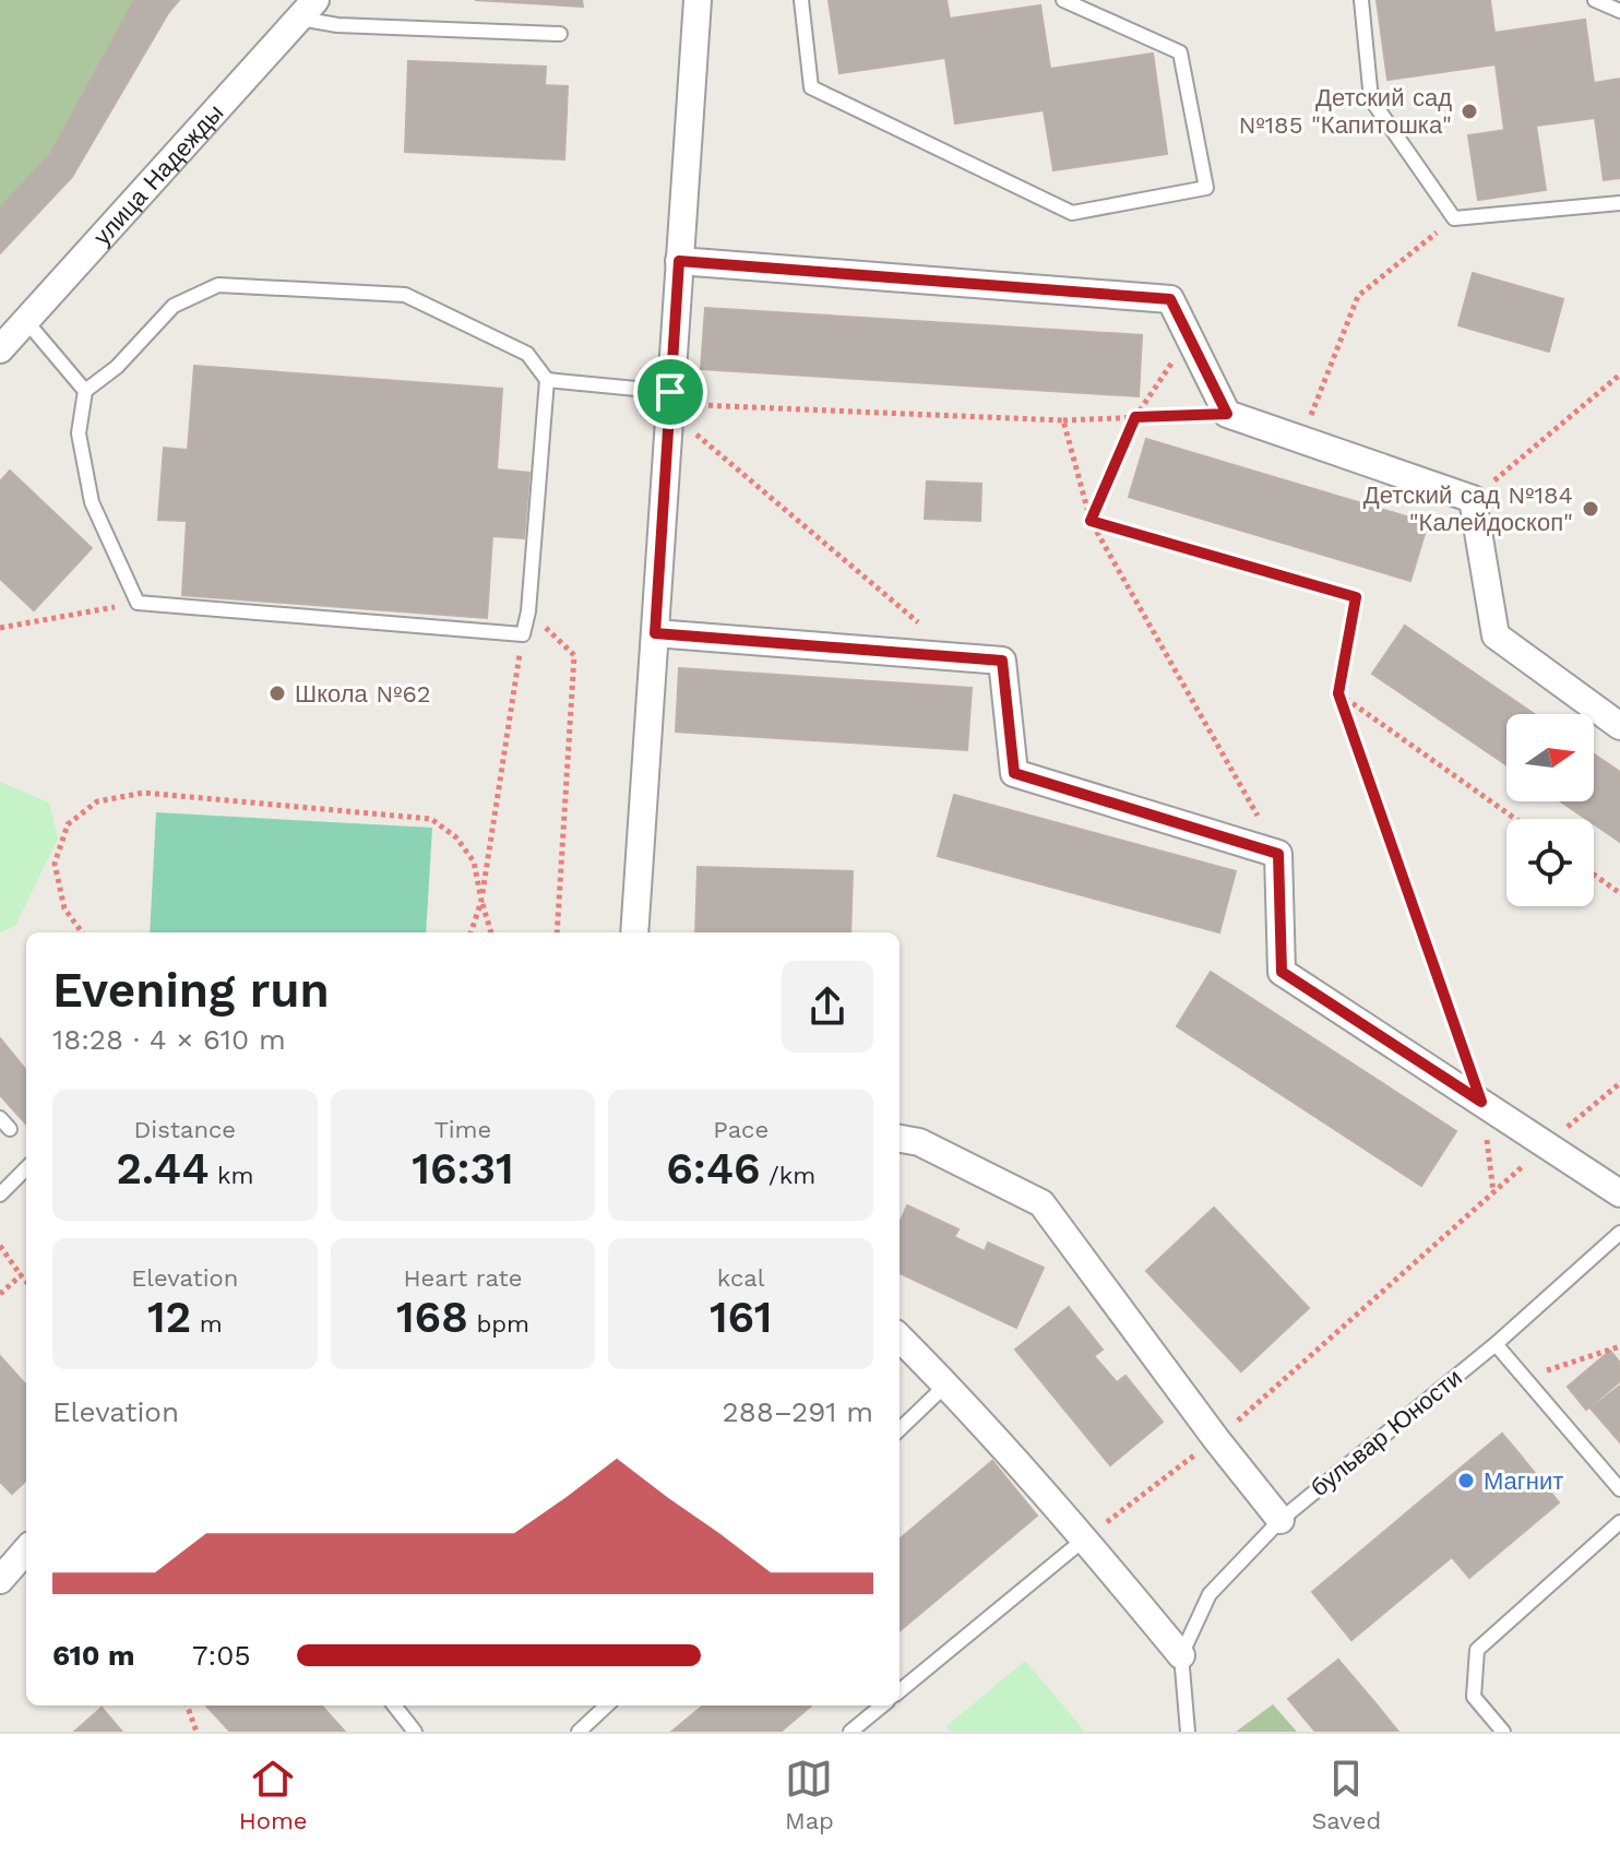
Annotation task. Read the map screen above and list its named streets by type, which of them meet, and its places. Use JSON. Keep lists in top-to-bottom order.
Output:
{
  "streets": {
    "street": ["улица Надежды"],
    "lane": ["бульвар Юности"]
  },
  "places": [
    "Детский сад №185 \"Капитошка\"",
    "Детский сад №184 \"Калейдоскоп\"",
    "Школа №62",
    "Магнит"
  ],
  "north": "right",
  "page": {
    "heading": ["Evening run", "18:28 · 4 × 610 m"],
    "stats": [
      ["Distance", "2.44 km"],
      ["Time", "16:31"],
      ["Pace", "6:46 /km"],
      ["Elevation", "12 m"],
      ["Heart rate", "168 bpm"],
      ["kcal", "161"]
    ],
    "chart": ["Elevation", "288–291 m"],
    "list": [
      {
        "name": "610 m",
        "note": "7:05"
      }
    ],
    "tabs": ["Home", "Map", "Saved"]
  }
}
